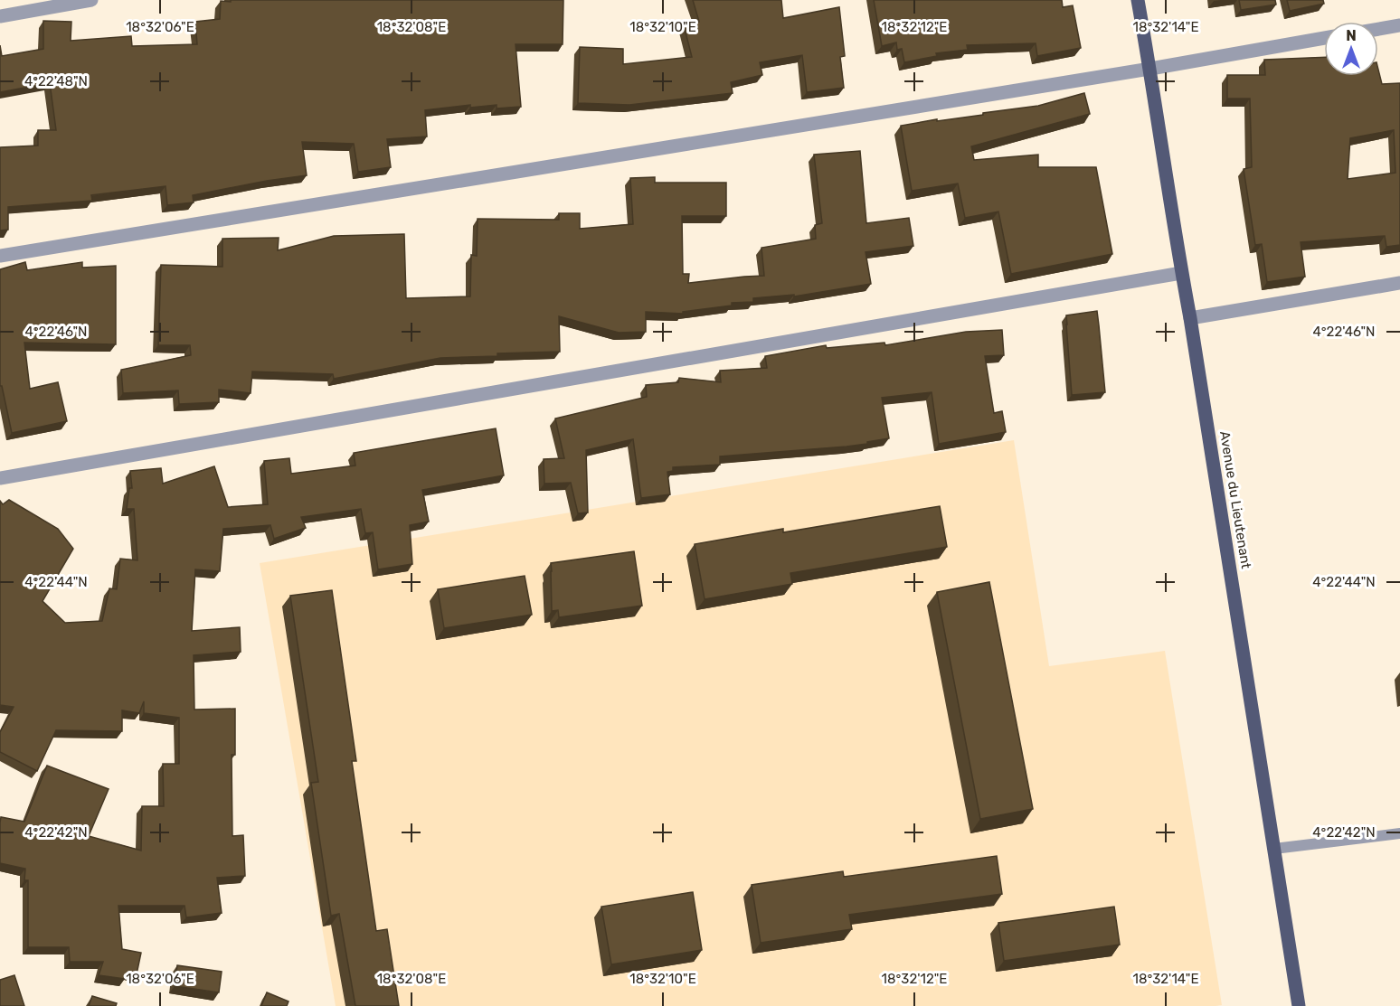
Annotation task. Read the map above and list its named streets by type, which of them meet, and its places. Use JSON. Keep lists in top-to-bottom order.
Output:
{
  "streets": {
    "main road": ["Avenue du Lieutenant"]
  },
  "north": "top",
  "coordinates": [
    "18°32'06\"E",
    "18°32'08\"E",
    "18°32'10\"E",
    "18°32'12\"E",
    "18°32'14\"E",
    "4°22'48\"N",
    "4°22'46\"N",
    "4°22'44\"N",
    "4°22'42\"N"
  ]
}
